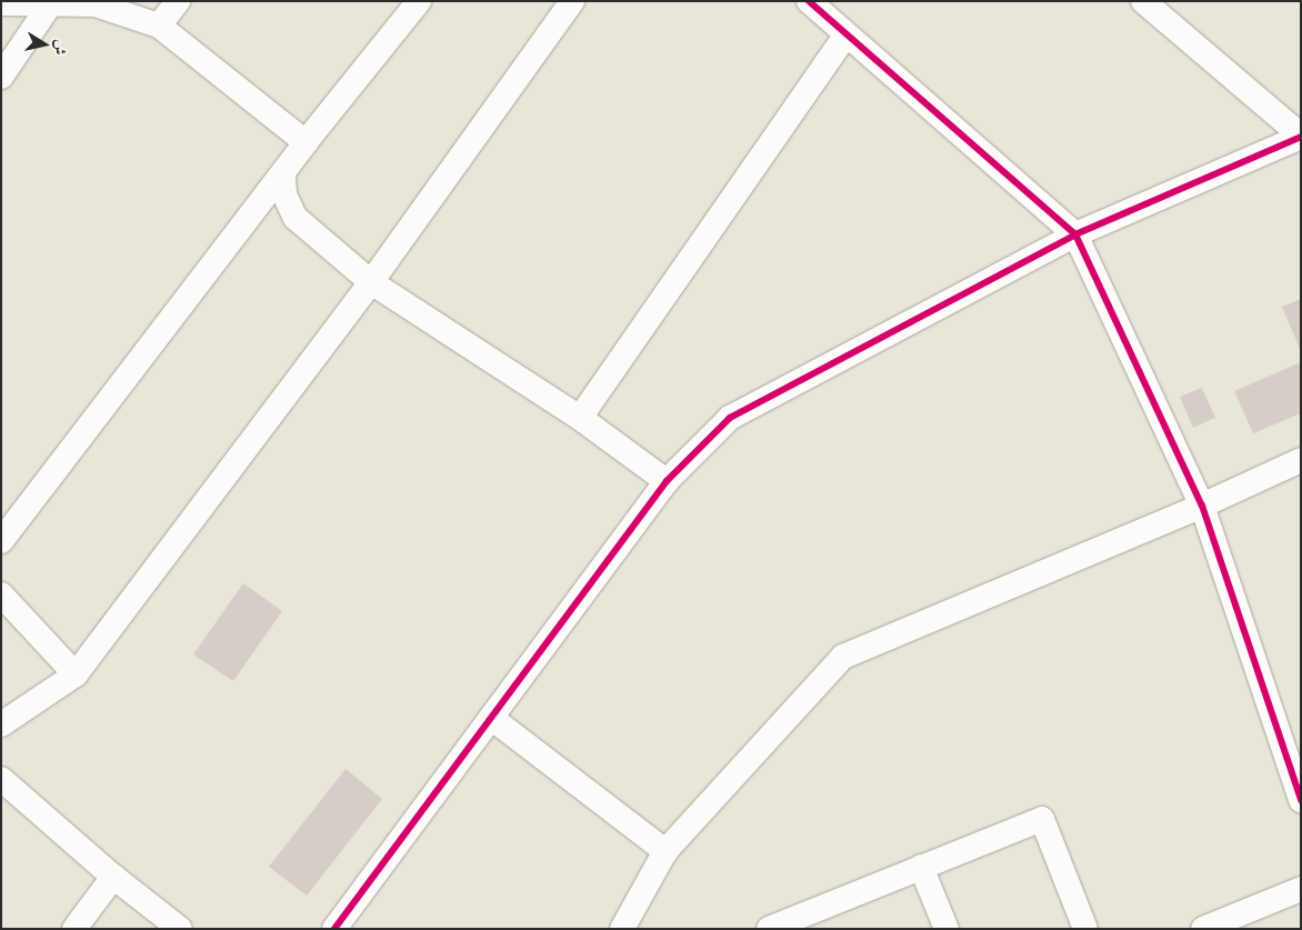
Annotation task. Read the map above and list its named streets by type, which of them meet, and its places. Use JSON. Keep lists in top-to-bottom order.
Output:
{
  "north": "right"
}
